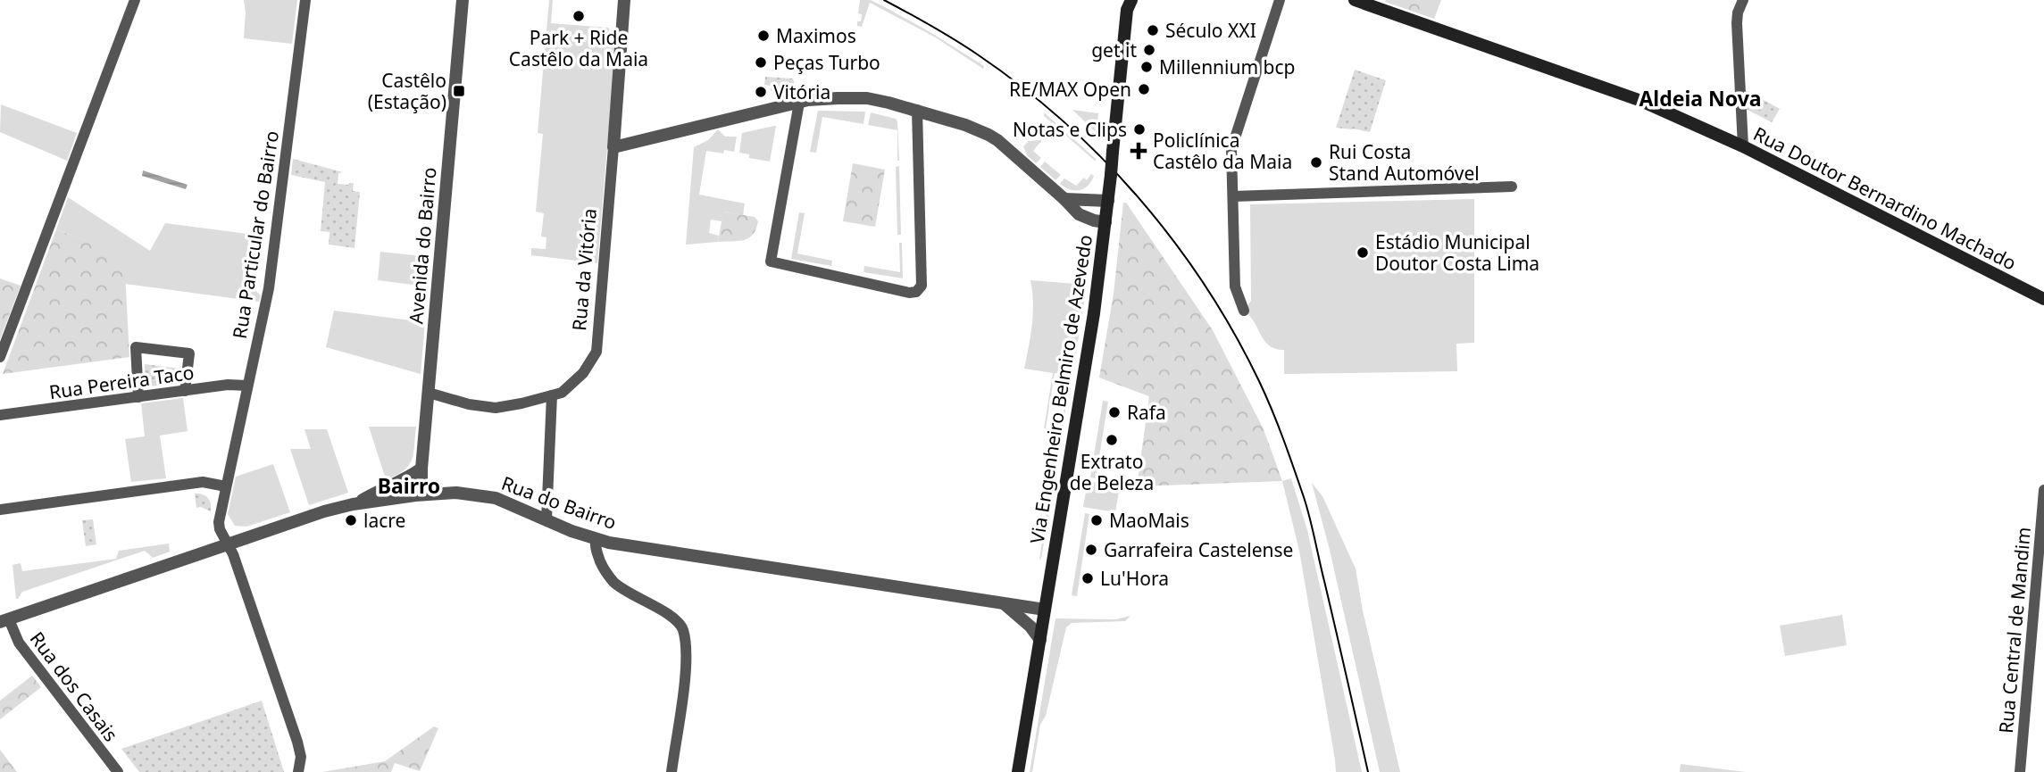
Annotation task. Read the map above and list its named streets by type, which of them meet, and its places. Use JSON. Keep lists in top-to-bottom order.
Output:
{
  "streets": {
    "main road": ["Rua Doutor Bernardino Machado", "Via Engenheiro Belmiro de Azevedo"],
    "street": [
      "Rua Particular do Bairro",
      "Avenida do Bairro",
      "Rua da Vitória",
      "Rua Pereira Taco",
      "Rua do Bairro",
      "Rua Central de Mandim",
      "Rua dos Casais"
    ]
  },
  "crossings": [
    ["Rua Particular do Bairro", "Rua Pereira Taco"],
    ["Rua Particular do Bairro", "Rua do Bairro"],
    ["Avenida do Bairro", "Rua da Vitória"],
    ["Avenida do Bairro", "Rua do Bairro"],
    ["Via Engenheiro Belmiro de Azevedo", "Rua do Bairro"],
    ["Rua do Bairro", "Rua dos Casais"]
  ],
  "districts": ["Aldeia Nova", "Bairro"],
  "places": {
    "other": [
      "Park + Ride Castêlo da Maia",
      "Século XXI",
      "Maximos",
      "get it",
      "Peças Turbo",
      "Millennium bcp",
      "RE/MAX Open",
      "Vitória",
      "Notas e Clips",
      "Rui Costa Stand Automóvel",
      "Estádio Municipal Doutor Costa Lima",
      "Rafa",
      "Extrato de Beleza",
      "lacre",
      "MaoMais",
      "Garrafeira Castelense",
      "Lu'Hora"
    ],
    "transit": ["Castêlo (Estação)"],
    "health": ["Policlínica Castêlo da Maia"]
  }
}
